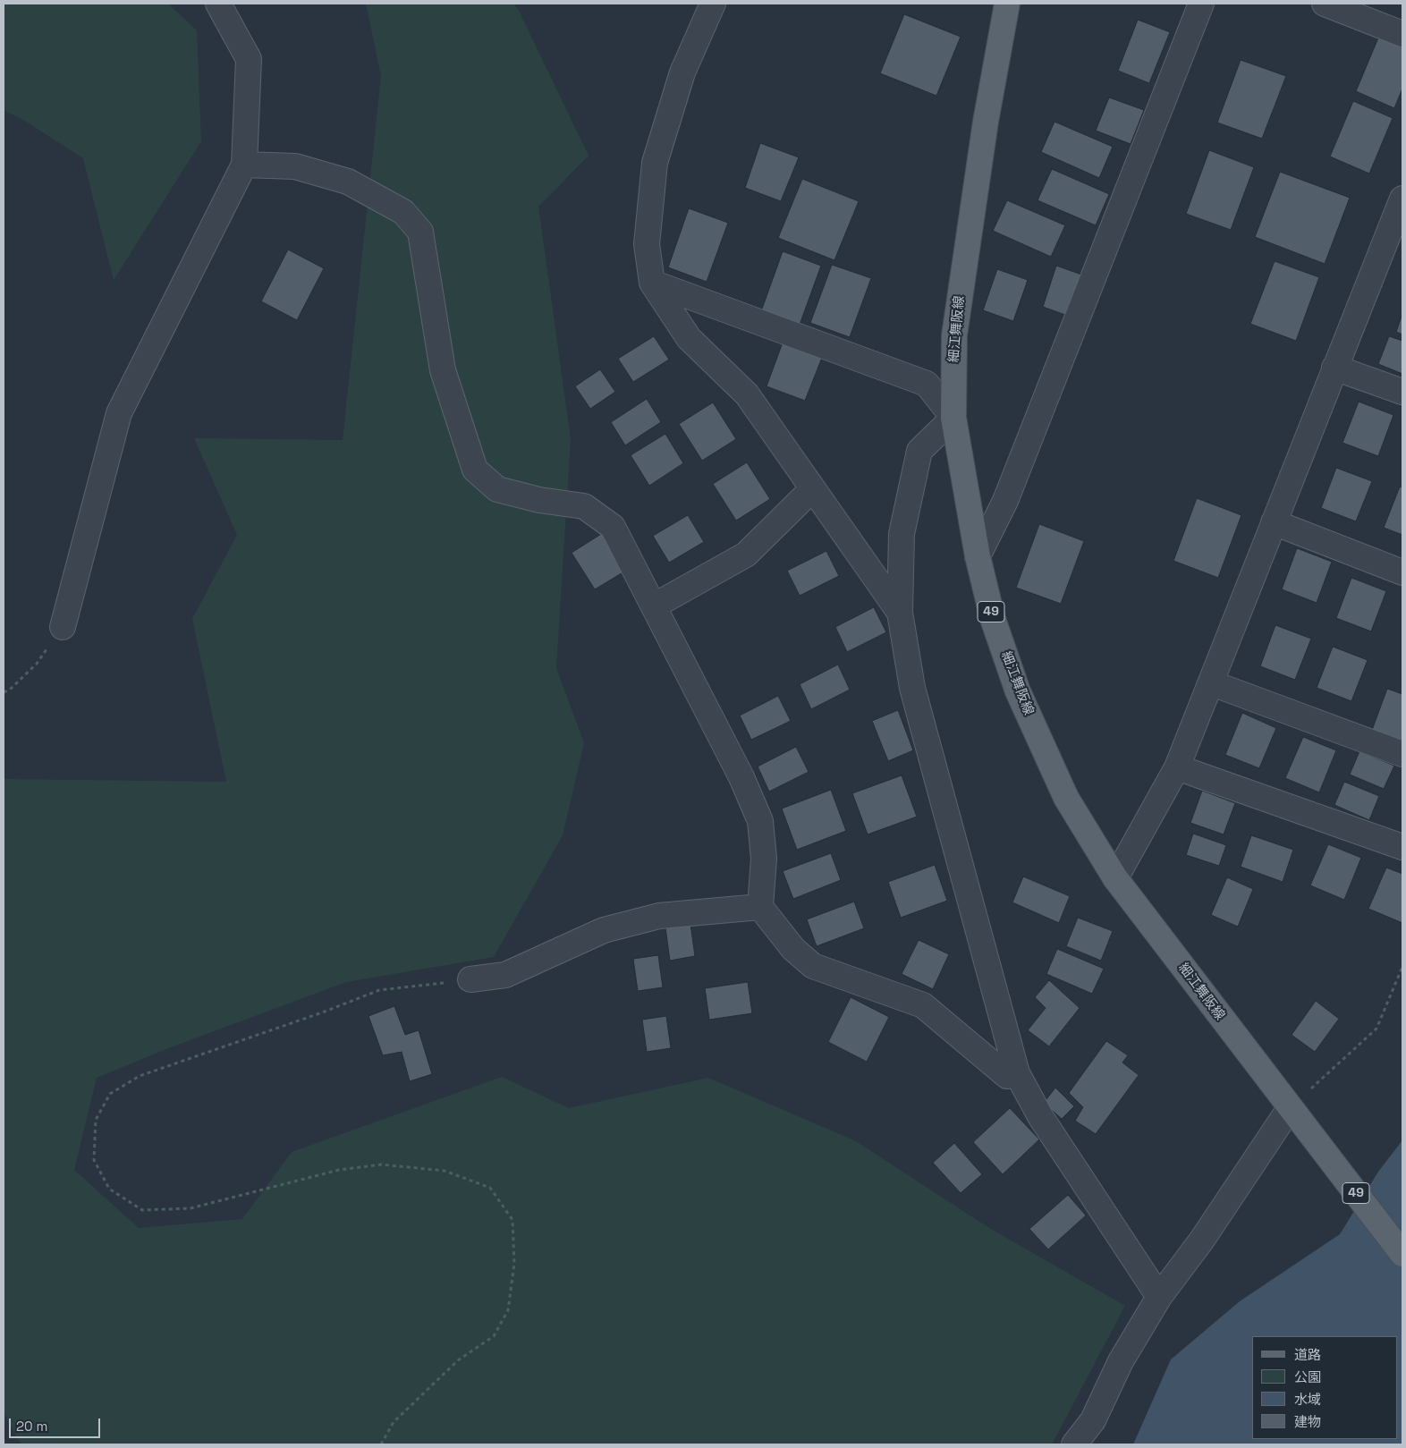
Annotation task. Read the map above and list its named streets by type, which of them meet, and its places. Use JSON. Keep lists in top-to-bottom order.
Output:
{
  "streets": {
    "main road": ["細江舞阪線", "49"]
  },
  "legend": [
    "道路",
    "公園",
    "水域",
    "建物"
  ],
  "scale_bar": "20 m"
}
